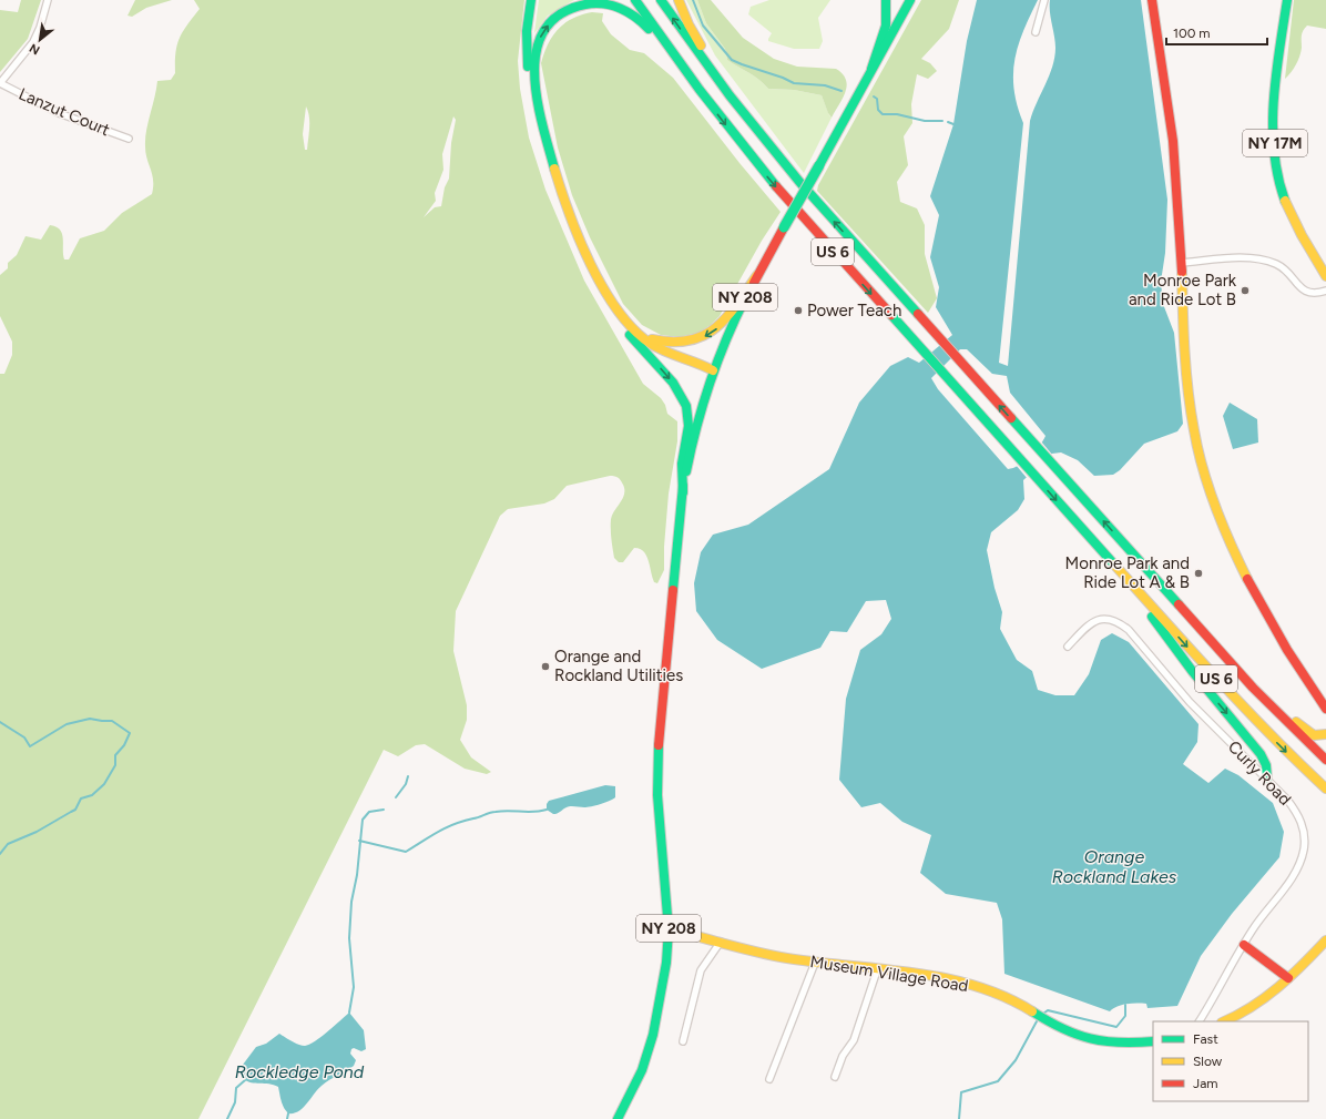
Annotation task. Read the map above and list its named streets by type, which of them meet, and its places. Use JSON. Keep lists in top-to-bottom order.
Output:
{
  "streets": {
    "main road": [
      "NY 17M",
      "US 6",
      "NY 208",
      "Museum Village Road"
    ],
    "street": ["Lanzut Court", "Curly Road"]
  },
  "crossings": [
    ["NY 208", "Museum Village Road"]
  ],
  "water": ["Orange Rockland Lakes", "Rockledge Pond"],
  "places": [
    "Monroe Park and Ride Lot B",
    "Power Teach",
    "Monroe Park and Ride Lot A & B",
    "Orange and Rockland Utilities"
  ],
  "legend": ["Fast", "Slow", "Jam"],
  "scale_bar": "100 m",
  "north": "bottom left"
}
